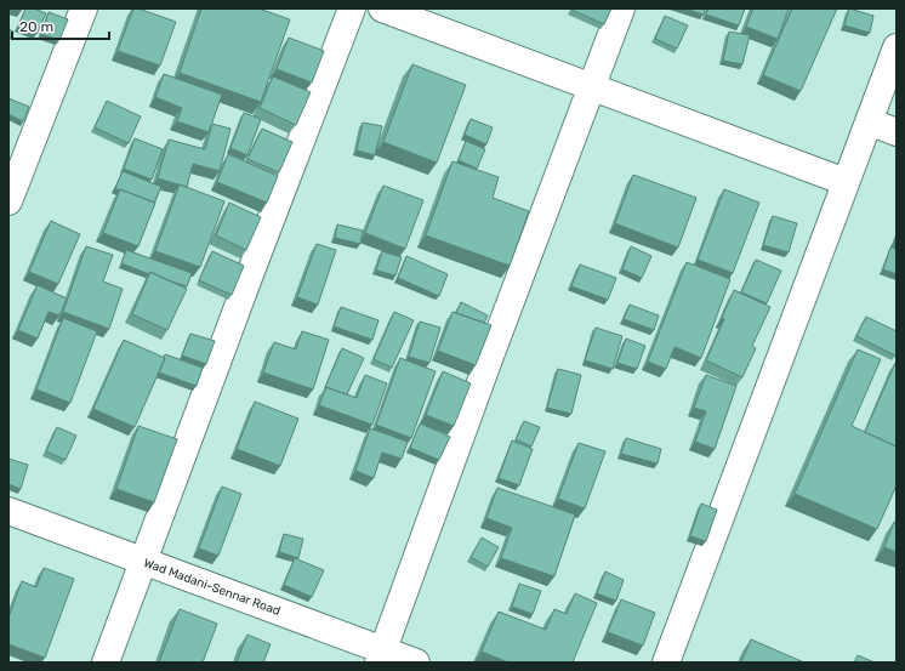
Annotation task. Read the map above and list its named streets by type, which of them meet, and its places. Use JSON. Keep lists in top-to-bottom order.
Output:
{
  "streets": {
    "street": ["Wad Madani-Sennar Road"]
  },
  "scale_bar": "20 m"
}
